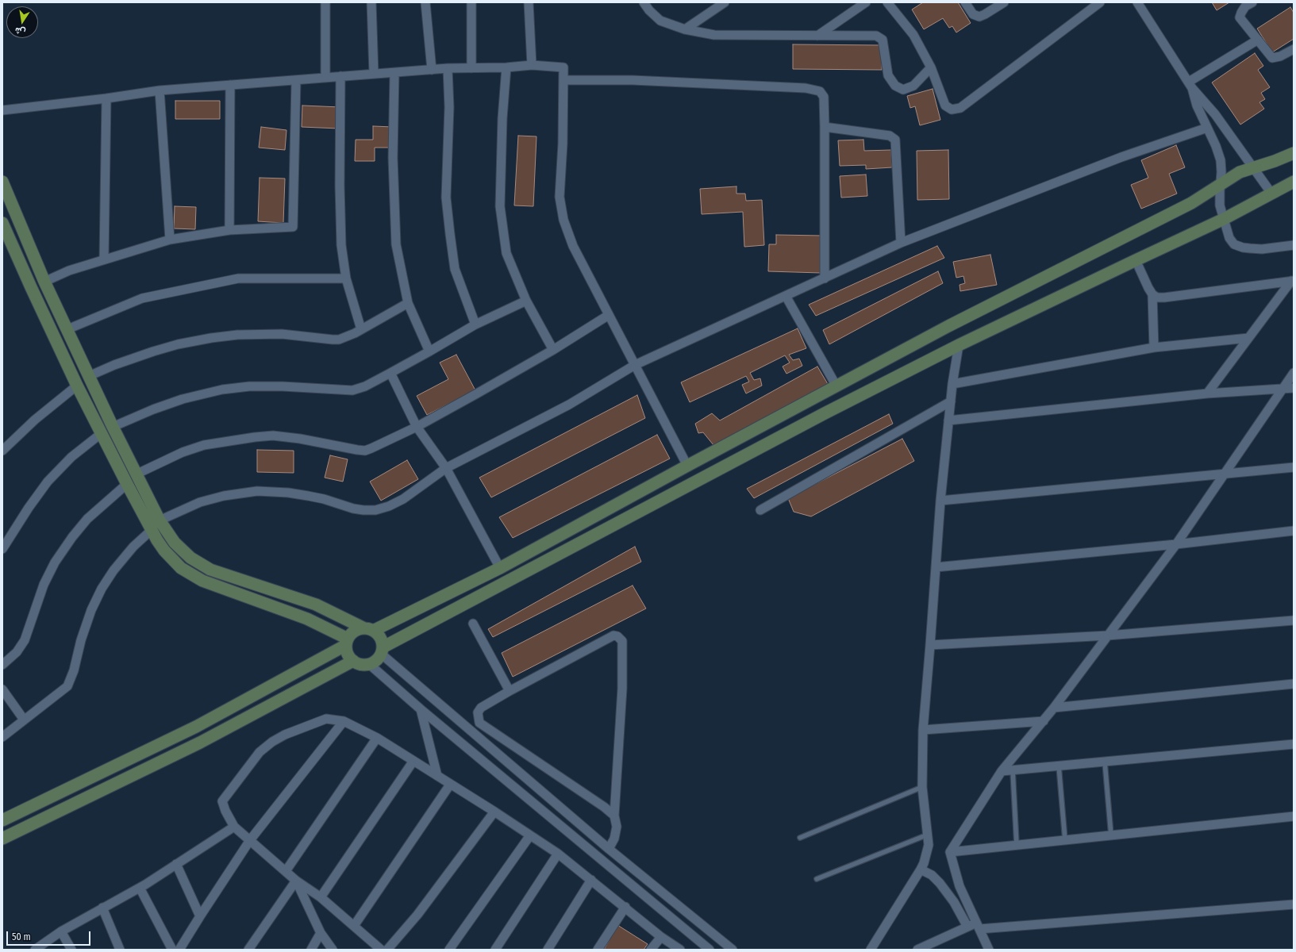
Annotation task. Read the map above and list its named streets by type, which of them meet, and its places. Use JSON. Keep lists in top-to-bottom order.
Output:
{
  "scale_bar": "50 m",
  "north": "bottom"
}
